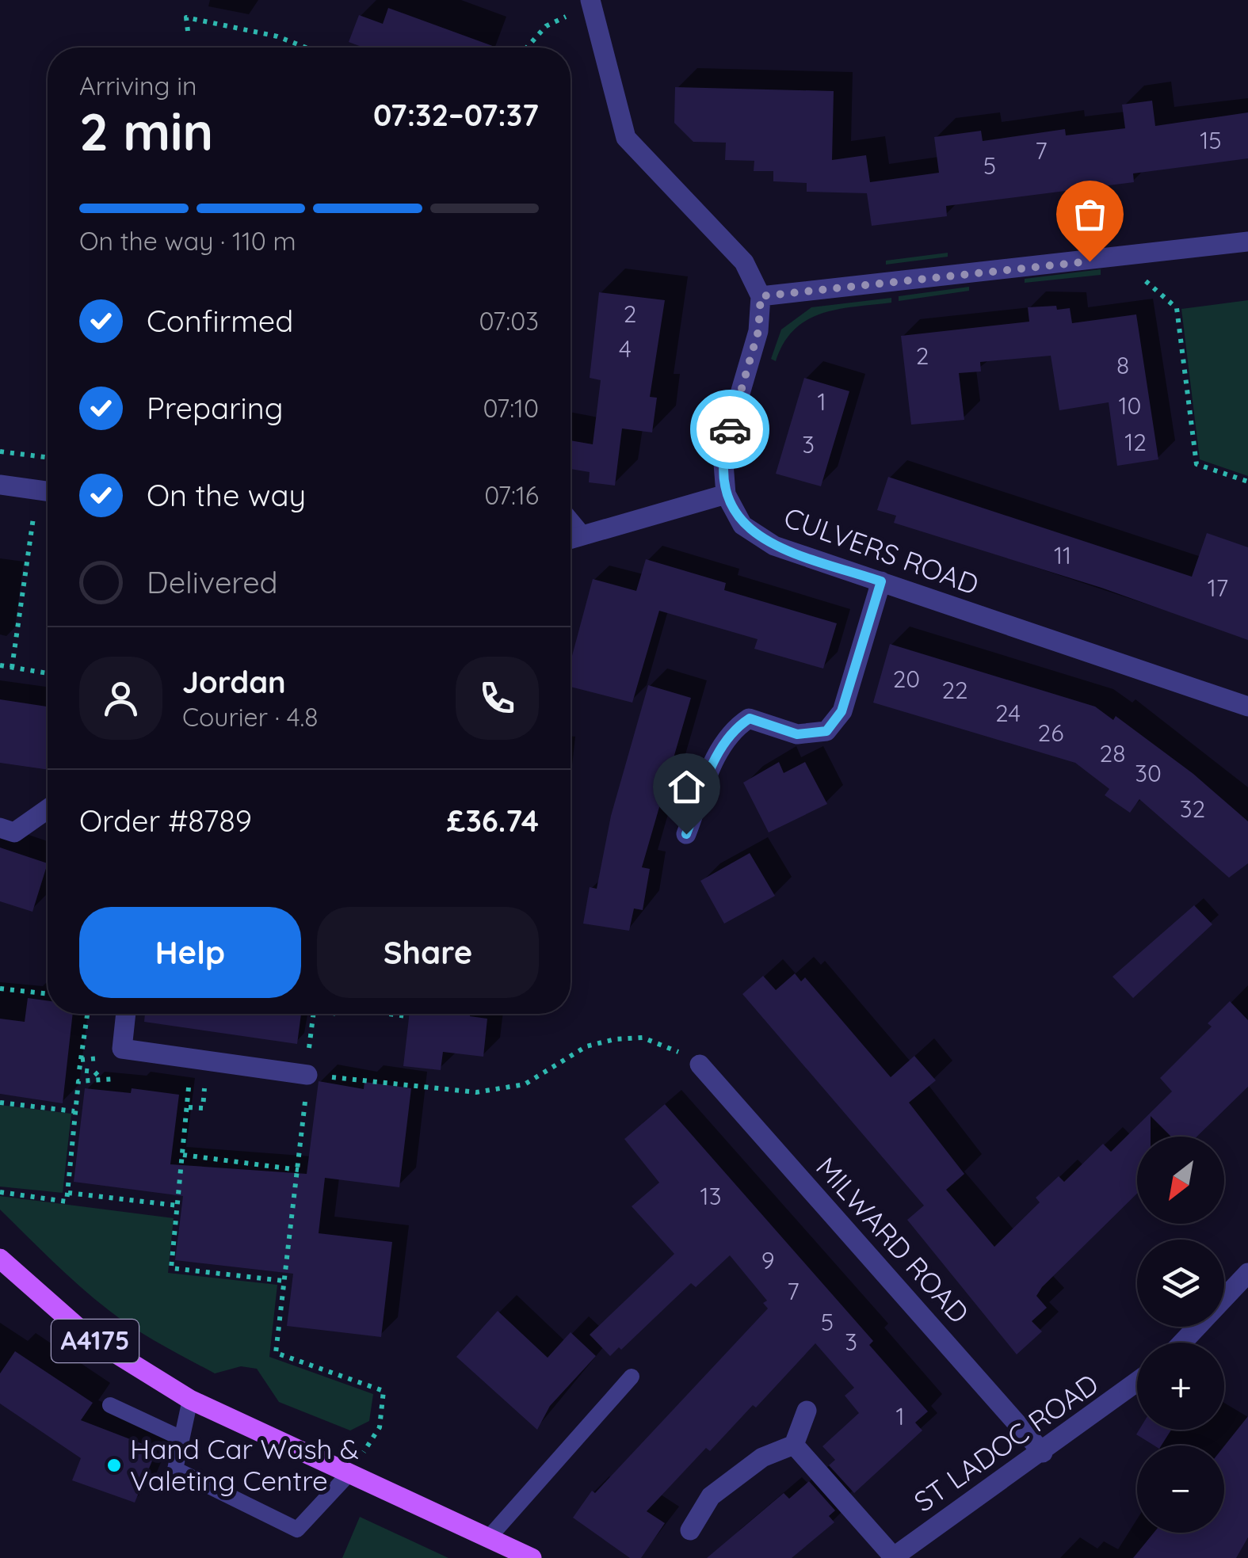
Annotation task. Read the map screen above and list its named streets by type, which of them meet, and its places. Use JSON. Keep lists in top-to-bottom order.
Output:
{
  "streets": {
    "main road": ["A4175"],
    "street": ["CULVERS ROAD", "MILWARD ROAD", "ST LADOC ROAD"]
  },
  "crossings": [
    ["MILWARD ROAD", "ST LADOC ROAD"]
  ],
  "places": ["Hand Car Wash & Valeting Centre"],
  "house_numbers": [
    "15",
    "7",
    "5",
    "2",
    "4",
    "2",
    "8",
    "1",
    "10",
    "12",
    "3",
    "11",
    "17",
    "20",
    "22",
    "24",
    "26",
    "28",
    "30",
    "32",
    "13",
    "9",
    "7",
    "5",
    "3",
    "1"
  ],
  "north": "bottom left",
  "page": {
    "heading": ["2 min", "Arriving in", "07:32–07:37"],
    "panel": [
      "Jordan",
      "Courier · 4.8",
      "Order #8789",
      "£36.74"
    ],
    "bar": "On the way · 110 m",
    "list": [
      ["Confirmed", "07:03"],
      ["Preparing", "07:10"],
      ["On the way", "07:16"],
      "Delivered"
    ],
    "buttons": ["Help", "Share"],
    "map_buttons": ["+", "−"]
  }
}
